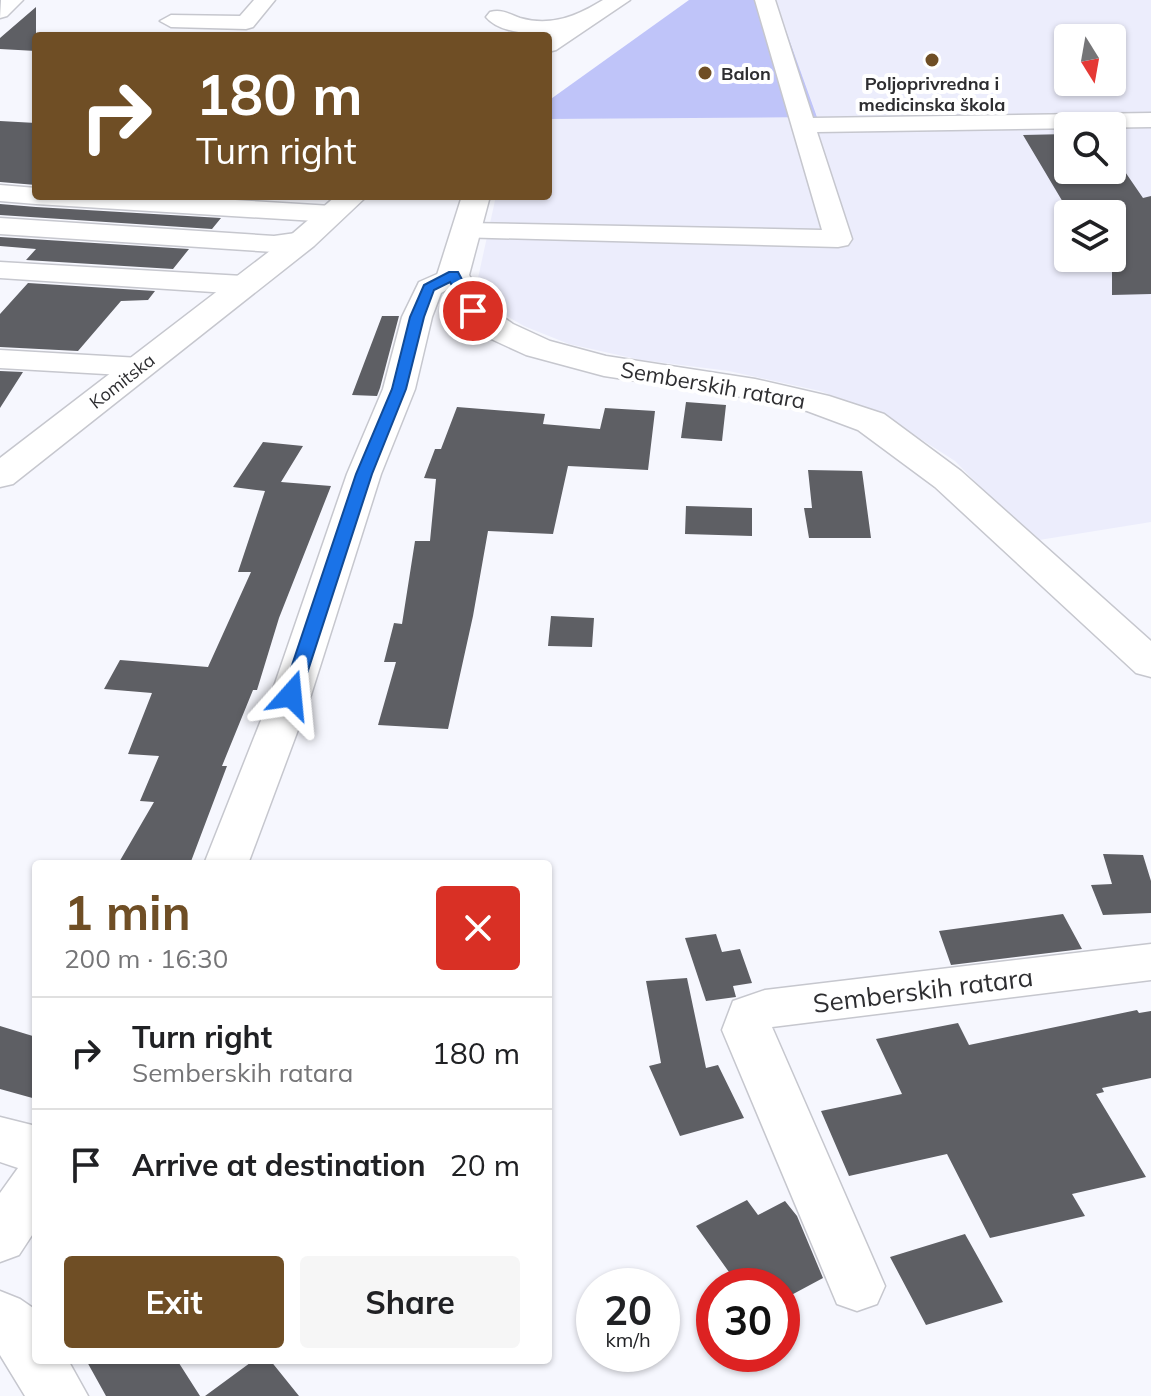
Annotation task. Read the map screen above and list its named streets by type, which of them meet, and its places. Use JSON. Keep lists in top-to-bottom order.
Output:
{
  "streets": {
    "main road": ["Komitska", "Semberskih ratara"]
  },
  "places": ["Poljoprivredna i medicinska škola", "Balon"],
  "north": "bottom",
  "page": {
    "turn": ["180 m", "Turn right"],
    "heading": ["1 min", "200 m · 16:30"],
    "list": [
      {
        "name": "Turn right",
        "note": "Semberskih ratara",
        "value": "180 m"
      },
      {
        "name": "Arrive at destination",
        "value": "20 m"
      }
    ],
    "buttons": ["Exit", "Share"],
    "speed": "20 km/h",
    "limit": "30"
  }
}
